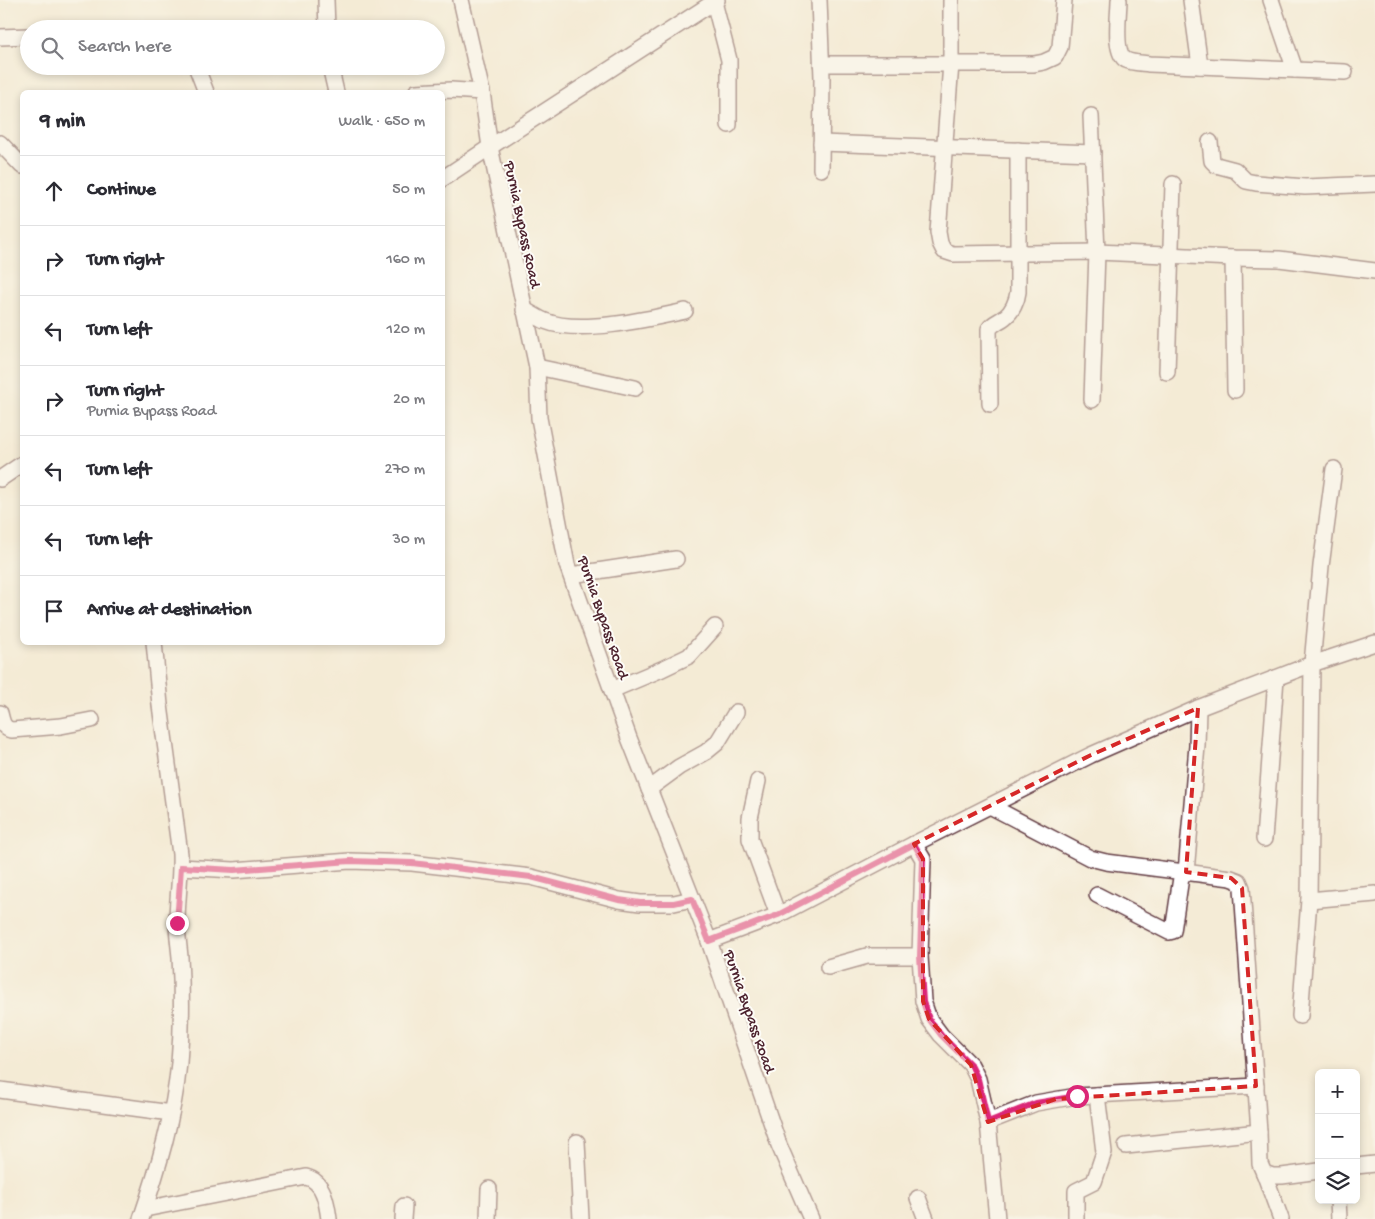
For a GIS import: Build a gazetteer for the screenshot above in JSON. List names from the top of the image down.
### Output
{
  "streets": {
    "street": ["Purnia Bypass Road"]
  },
  "page": {
    "search": "Search here",
    "heading": ["9 min", "Walk · 650 m"],
    "list": [
      ["Continue", "50 m"],
      ["Turn right", "160 m"],
      ["Turn left", "120 m"],
      ["Turn right", "Purnia Bypass Road", "20 m"],
      ["Turn left", "270 m"],
      ["Turn left", "30 m"],
      "Arrive at destination"
    ],
    "map_buttons": ["+", "−"]
  }
}
